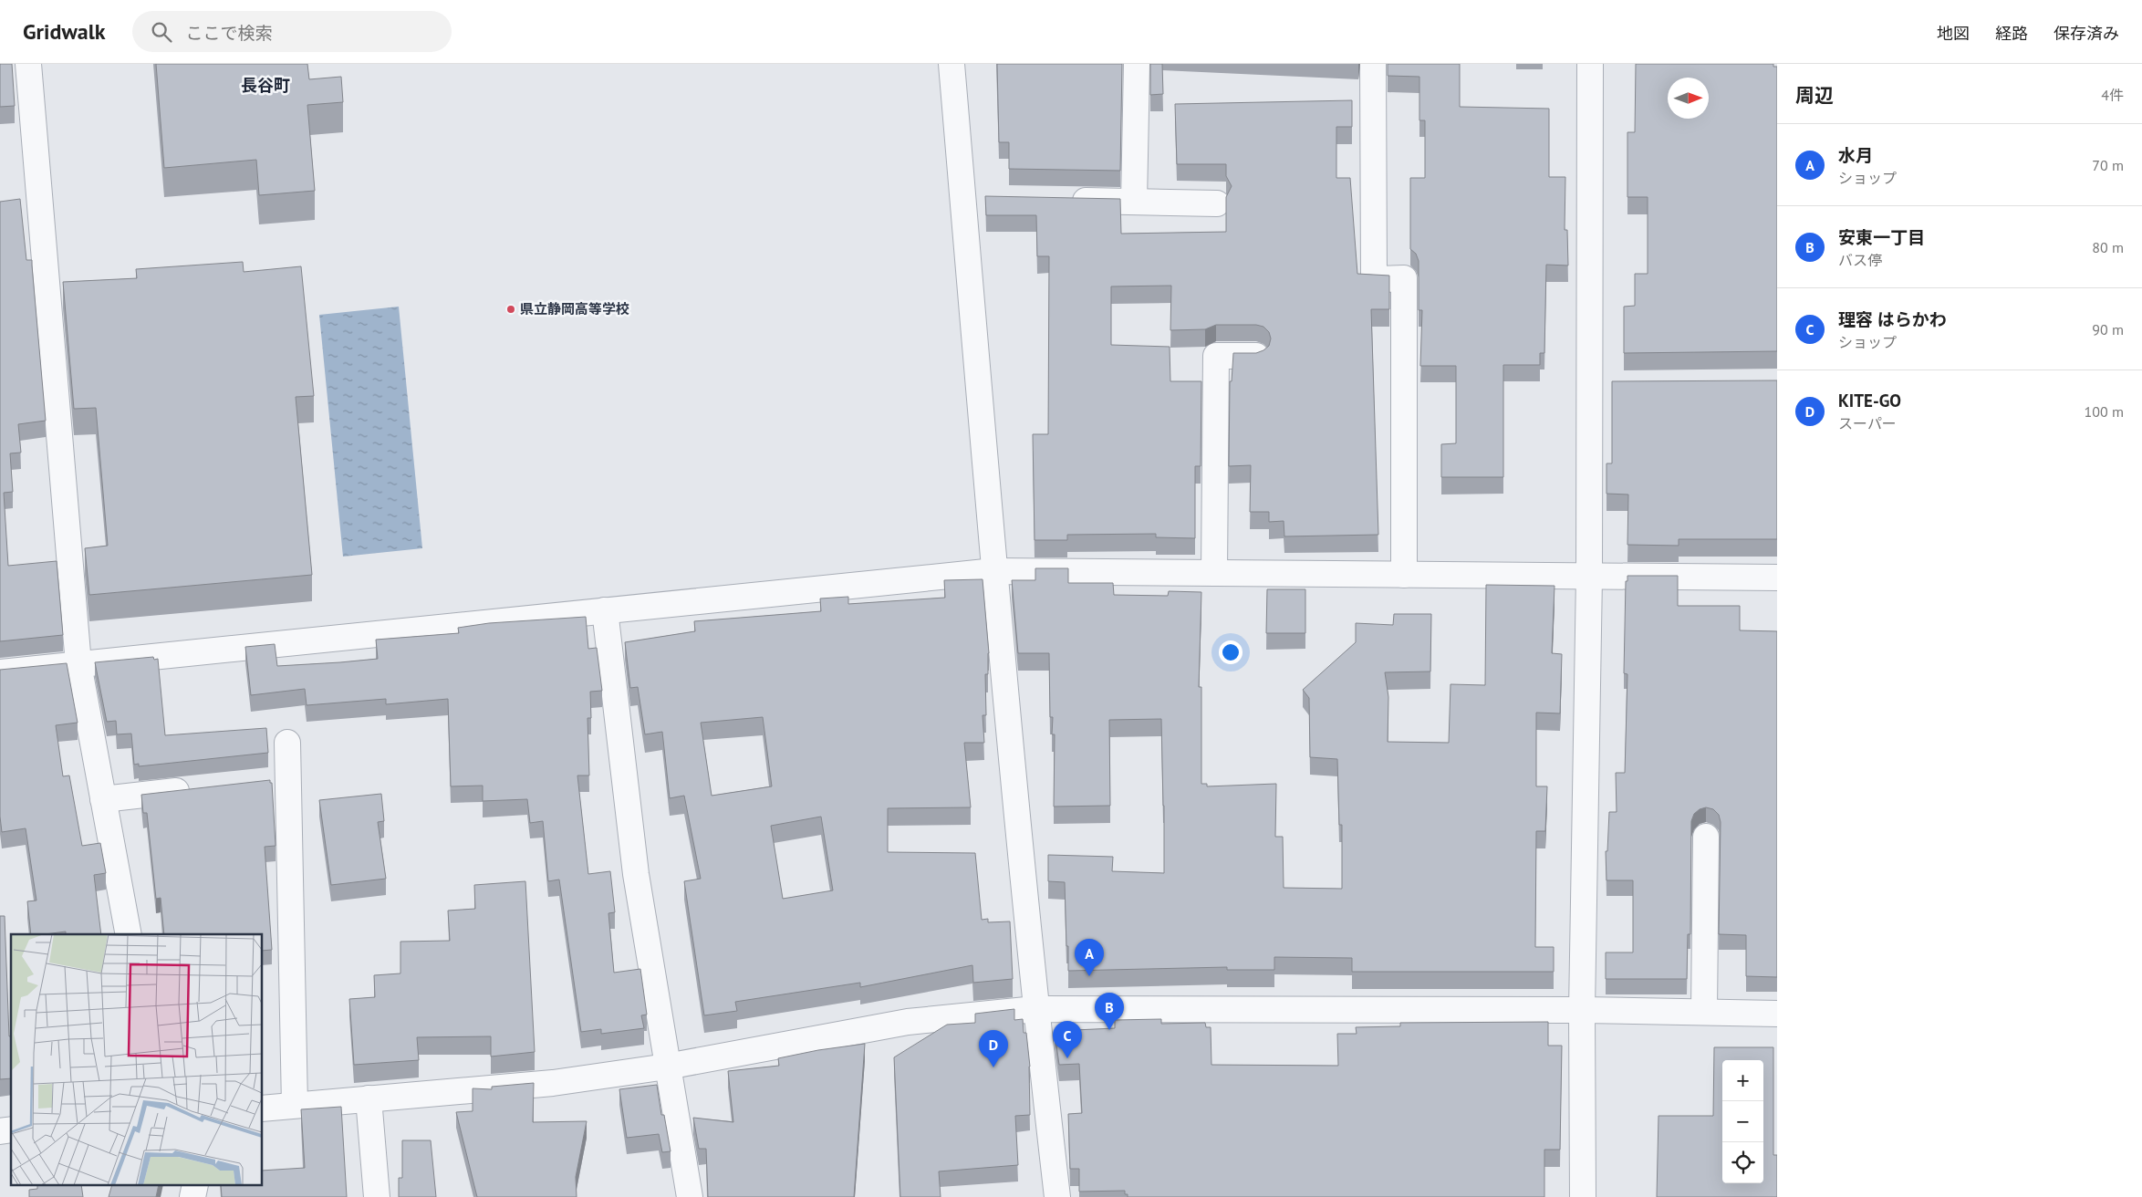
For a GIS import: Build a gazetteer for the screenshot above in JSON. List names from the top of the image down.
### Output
{
  "districts": ["長谷町"],
  "places": ["県立静岡高等学校"],
  "north": "right",
  "page": {
    "header": "Gridwalk",
    "search": "ここで検索",
    "nav": ["地図", "経路", "保存済み"],
    "heading": ["周辺", "4件"],
    "list": [
      {
        "mark": "A",
        "name": "水月",
        "note": "ショップ",
        "value": "70 m"
      },
      {
        "mark": "B",
        "name": "安東一丁目",
        "note": "バス停",
        "value": "80 m"
      },
      {
        "mark": "C",
        "name": "理容 はらかわ",
        "note": "ショップ",
        "value": "90 m"
      },
      {
        "mark": "D",
        "name": "KITE-GO",
        "note": "スーパー",
        "value": "100 m"
      }
    ],
    "pins": [
      "A",
      "B",
      "C",
      "D"
    ],
    "map_buttons": ["+", "−"]
  }
}
